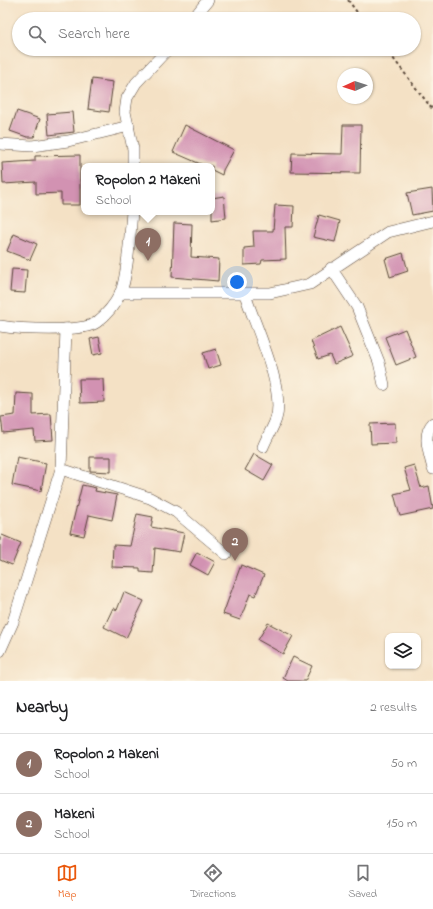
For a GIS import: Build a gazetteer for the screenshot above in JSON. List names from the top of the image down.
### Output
{
  "north": "left",
  "page": {
    "search": "Search here",
    "popup": ["Ropolon 2 Makeni", "School"],
    "pins": ["1", "2"],
    "heading": ["Nearby", "2 results"],
    "list": [
      {
        "mark": "1",
        "name": "Ropolon 2 Makeni",
        "note": "School",
        "value": "50 m"
      },
      {
        "mark": "2",
        "name": "Makeni",
        "note": "School",
        "value": "150 m"
      }
    ],
    "nav": ["Map", "Directions", "Saved"]
  }
}
